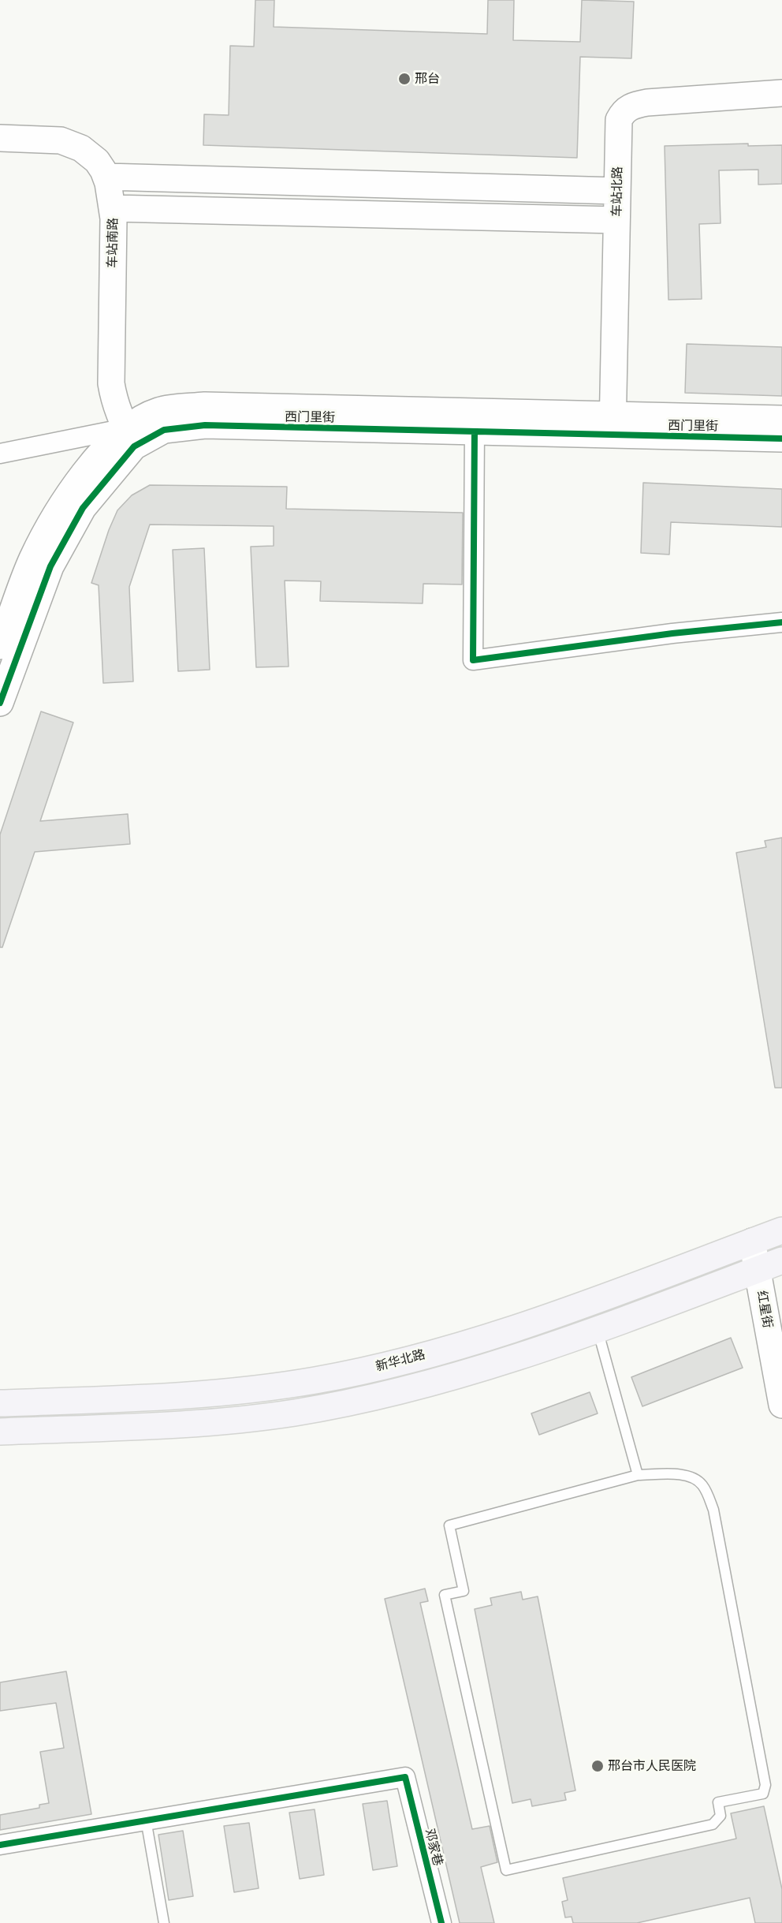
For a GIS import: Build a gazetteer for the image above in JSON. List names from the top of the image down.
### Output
{
  "streets": {
    "main road": ["新华北路"],
    "street": [
      "车站北路",
      "车站南路",
      "西门里街",
      "红星街",
      "邓家巷"
    ]
  },
  "crossings": [
    ["车站北路", "西门里街"],
    ["车站南路", "西门里街"],
    ["红星街", "新华北路"]
  ],
  "places": ["邢台", "邢台市人民医院"]
}
